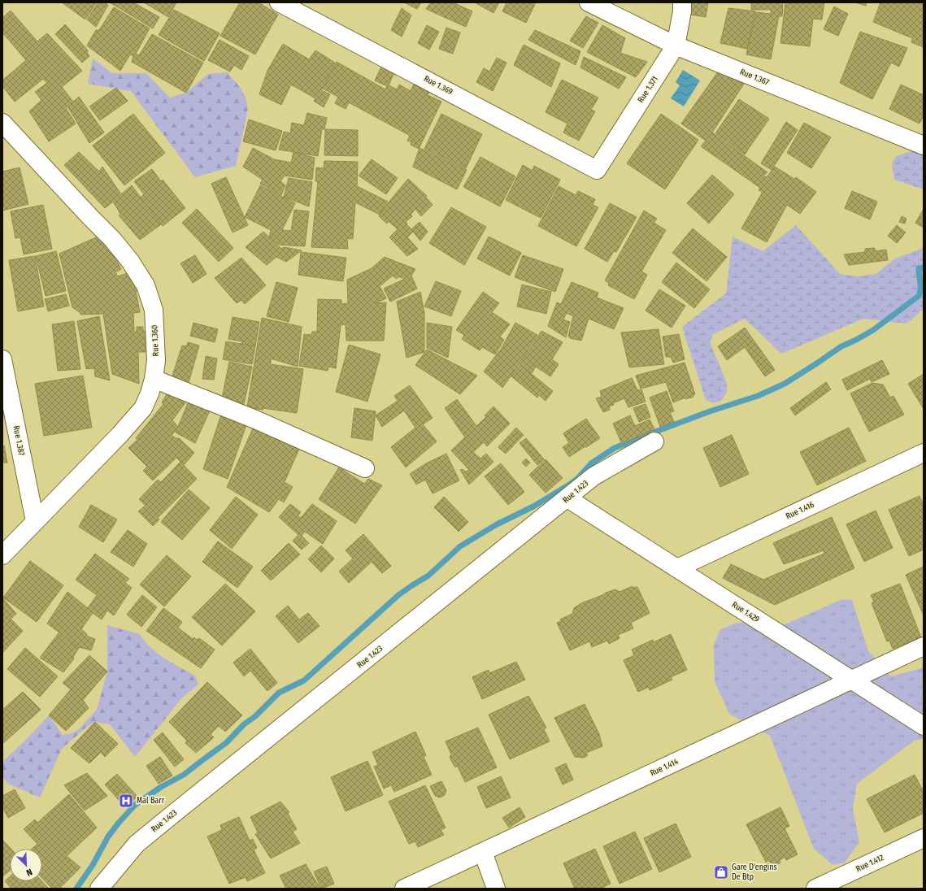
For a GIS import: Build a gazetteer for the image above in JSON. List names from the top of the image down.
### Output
{
  "streets": {
    "street": [
      "Rue 1.367",
      "Rue 1.369",
      "Rue 1.371",
      "Rue 1.360",
      "Rue 1.387",
      "Rue 1.423",
      "Rue 1.416",
      "Rue 1.429",
      "Rue 1.414",
      "Rue 1.412"
    ]
  },
  "crossings": [
    ["Rue 1.367", "Rue 1.371"],
    ["Rue 1.369", "Rue 1.371"],
    ["Rue 1.360", "Rue 1.387"],
    ["Rue 1.423", "Rue 1.429"],
    ["Rue 1.416", "Rue 1.429"],
    ["Rue 1.429", "Rue 1.414"]
  ],
  "places": {
    "hospital": ["Mal Barr"],
    "shop": ["Gare D'engins De Btp"]
  },
  "north": "bottom right"
}
